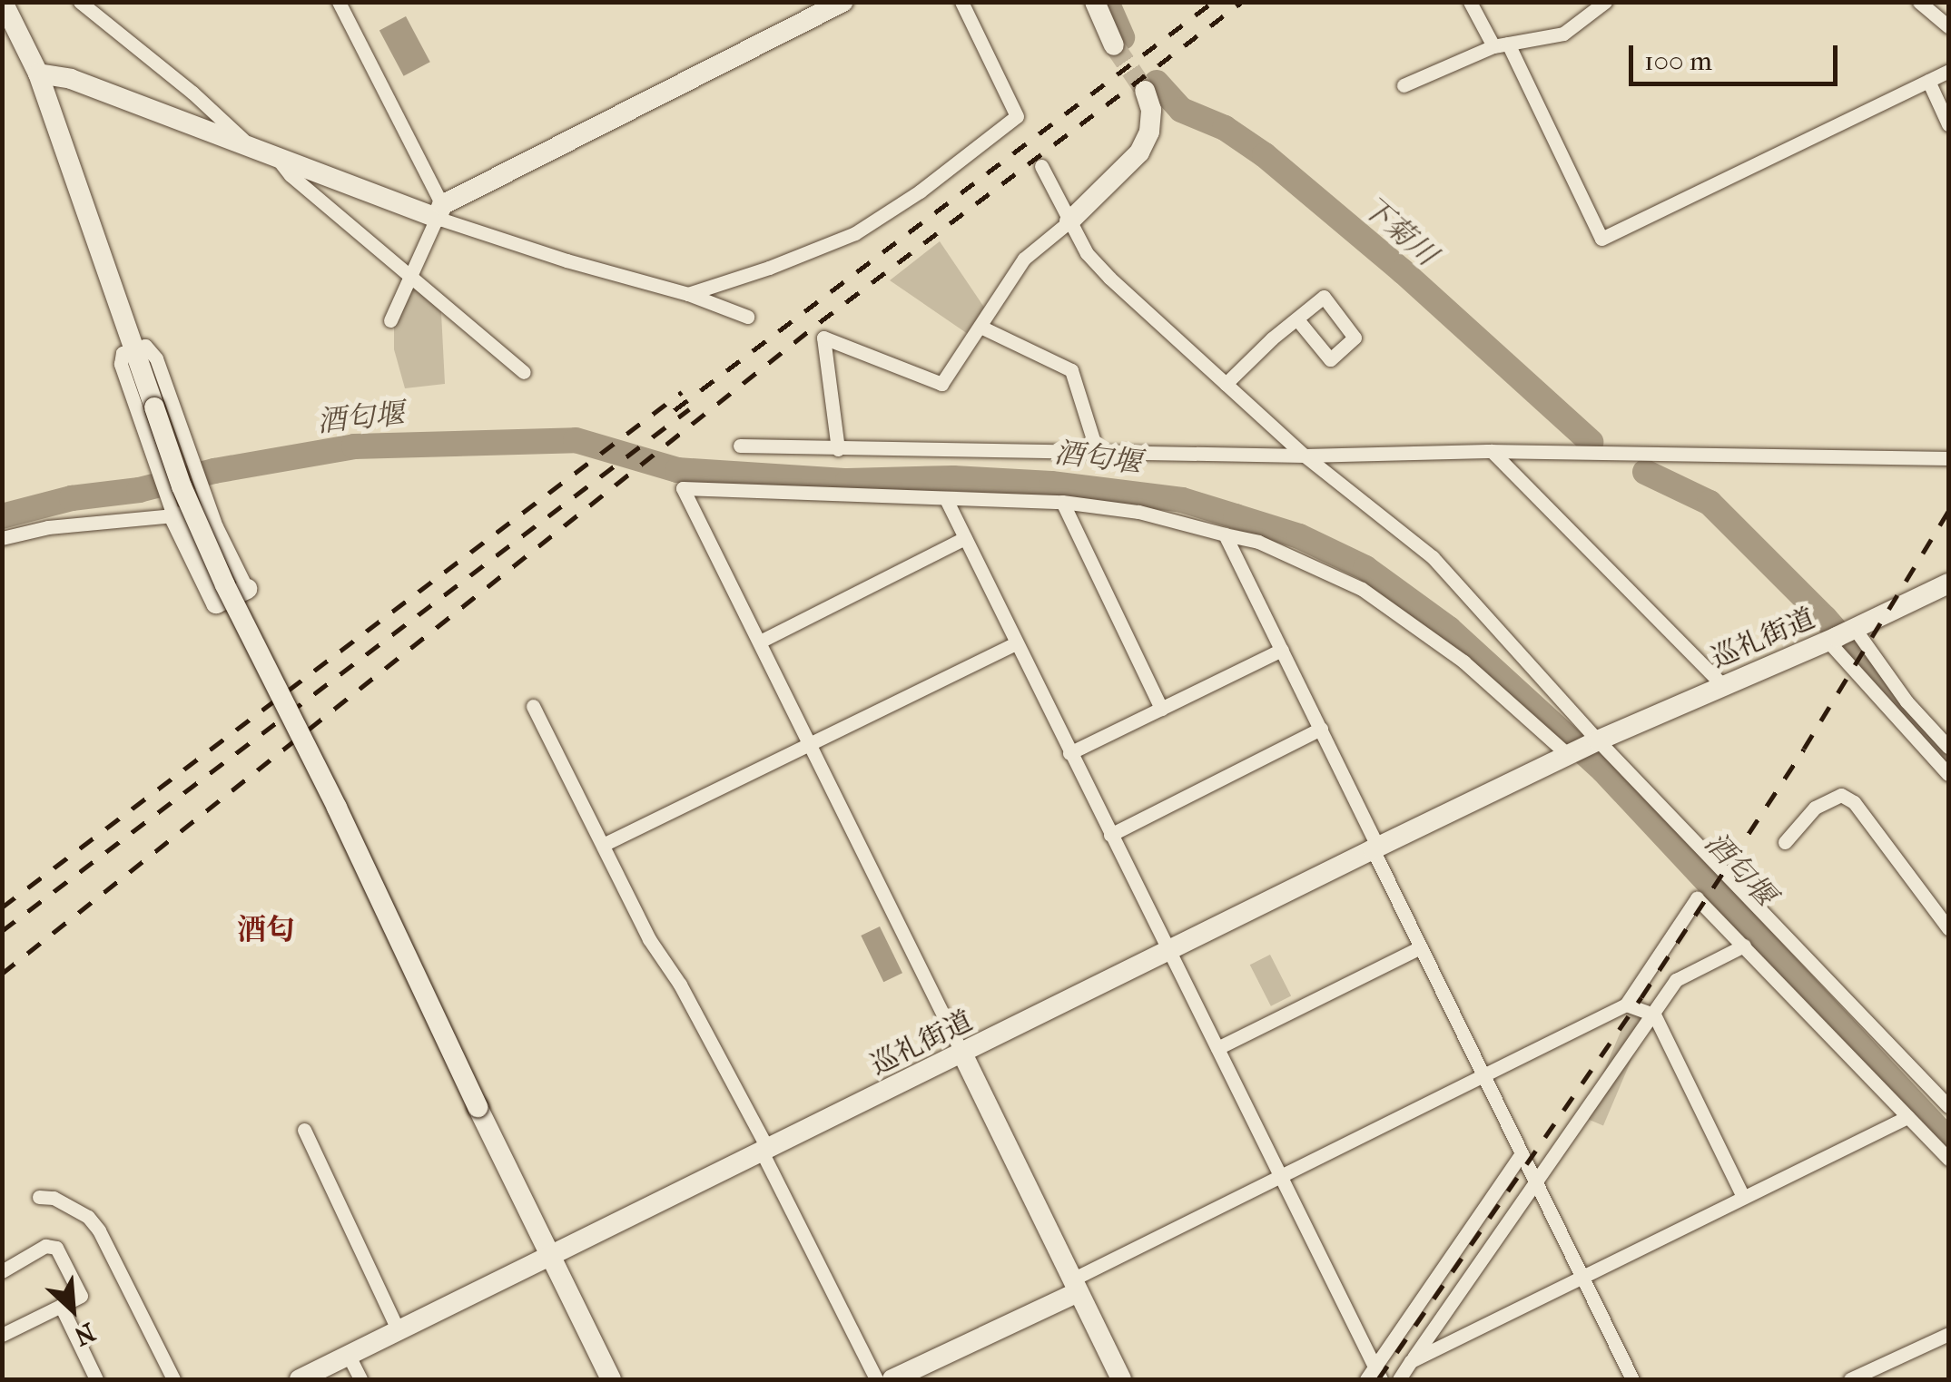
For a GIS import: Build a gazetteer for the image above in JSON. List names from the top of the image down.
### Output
{
  "streets": {
    "street": ["巡礼街道"]
  },
  "districts": ["酒匂"],
  "water": ["下菊川", "酒匂堰"],
  "scale_bar": "100 m",
  "north": "bottom right"
}
